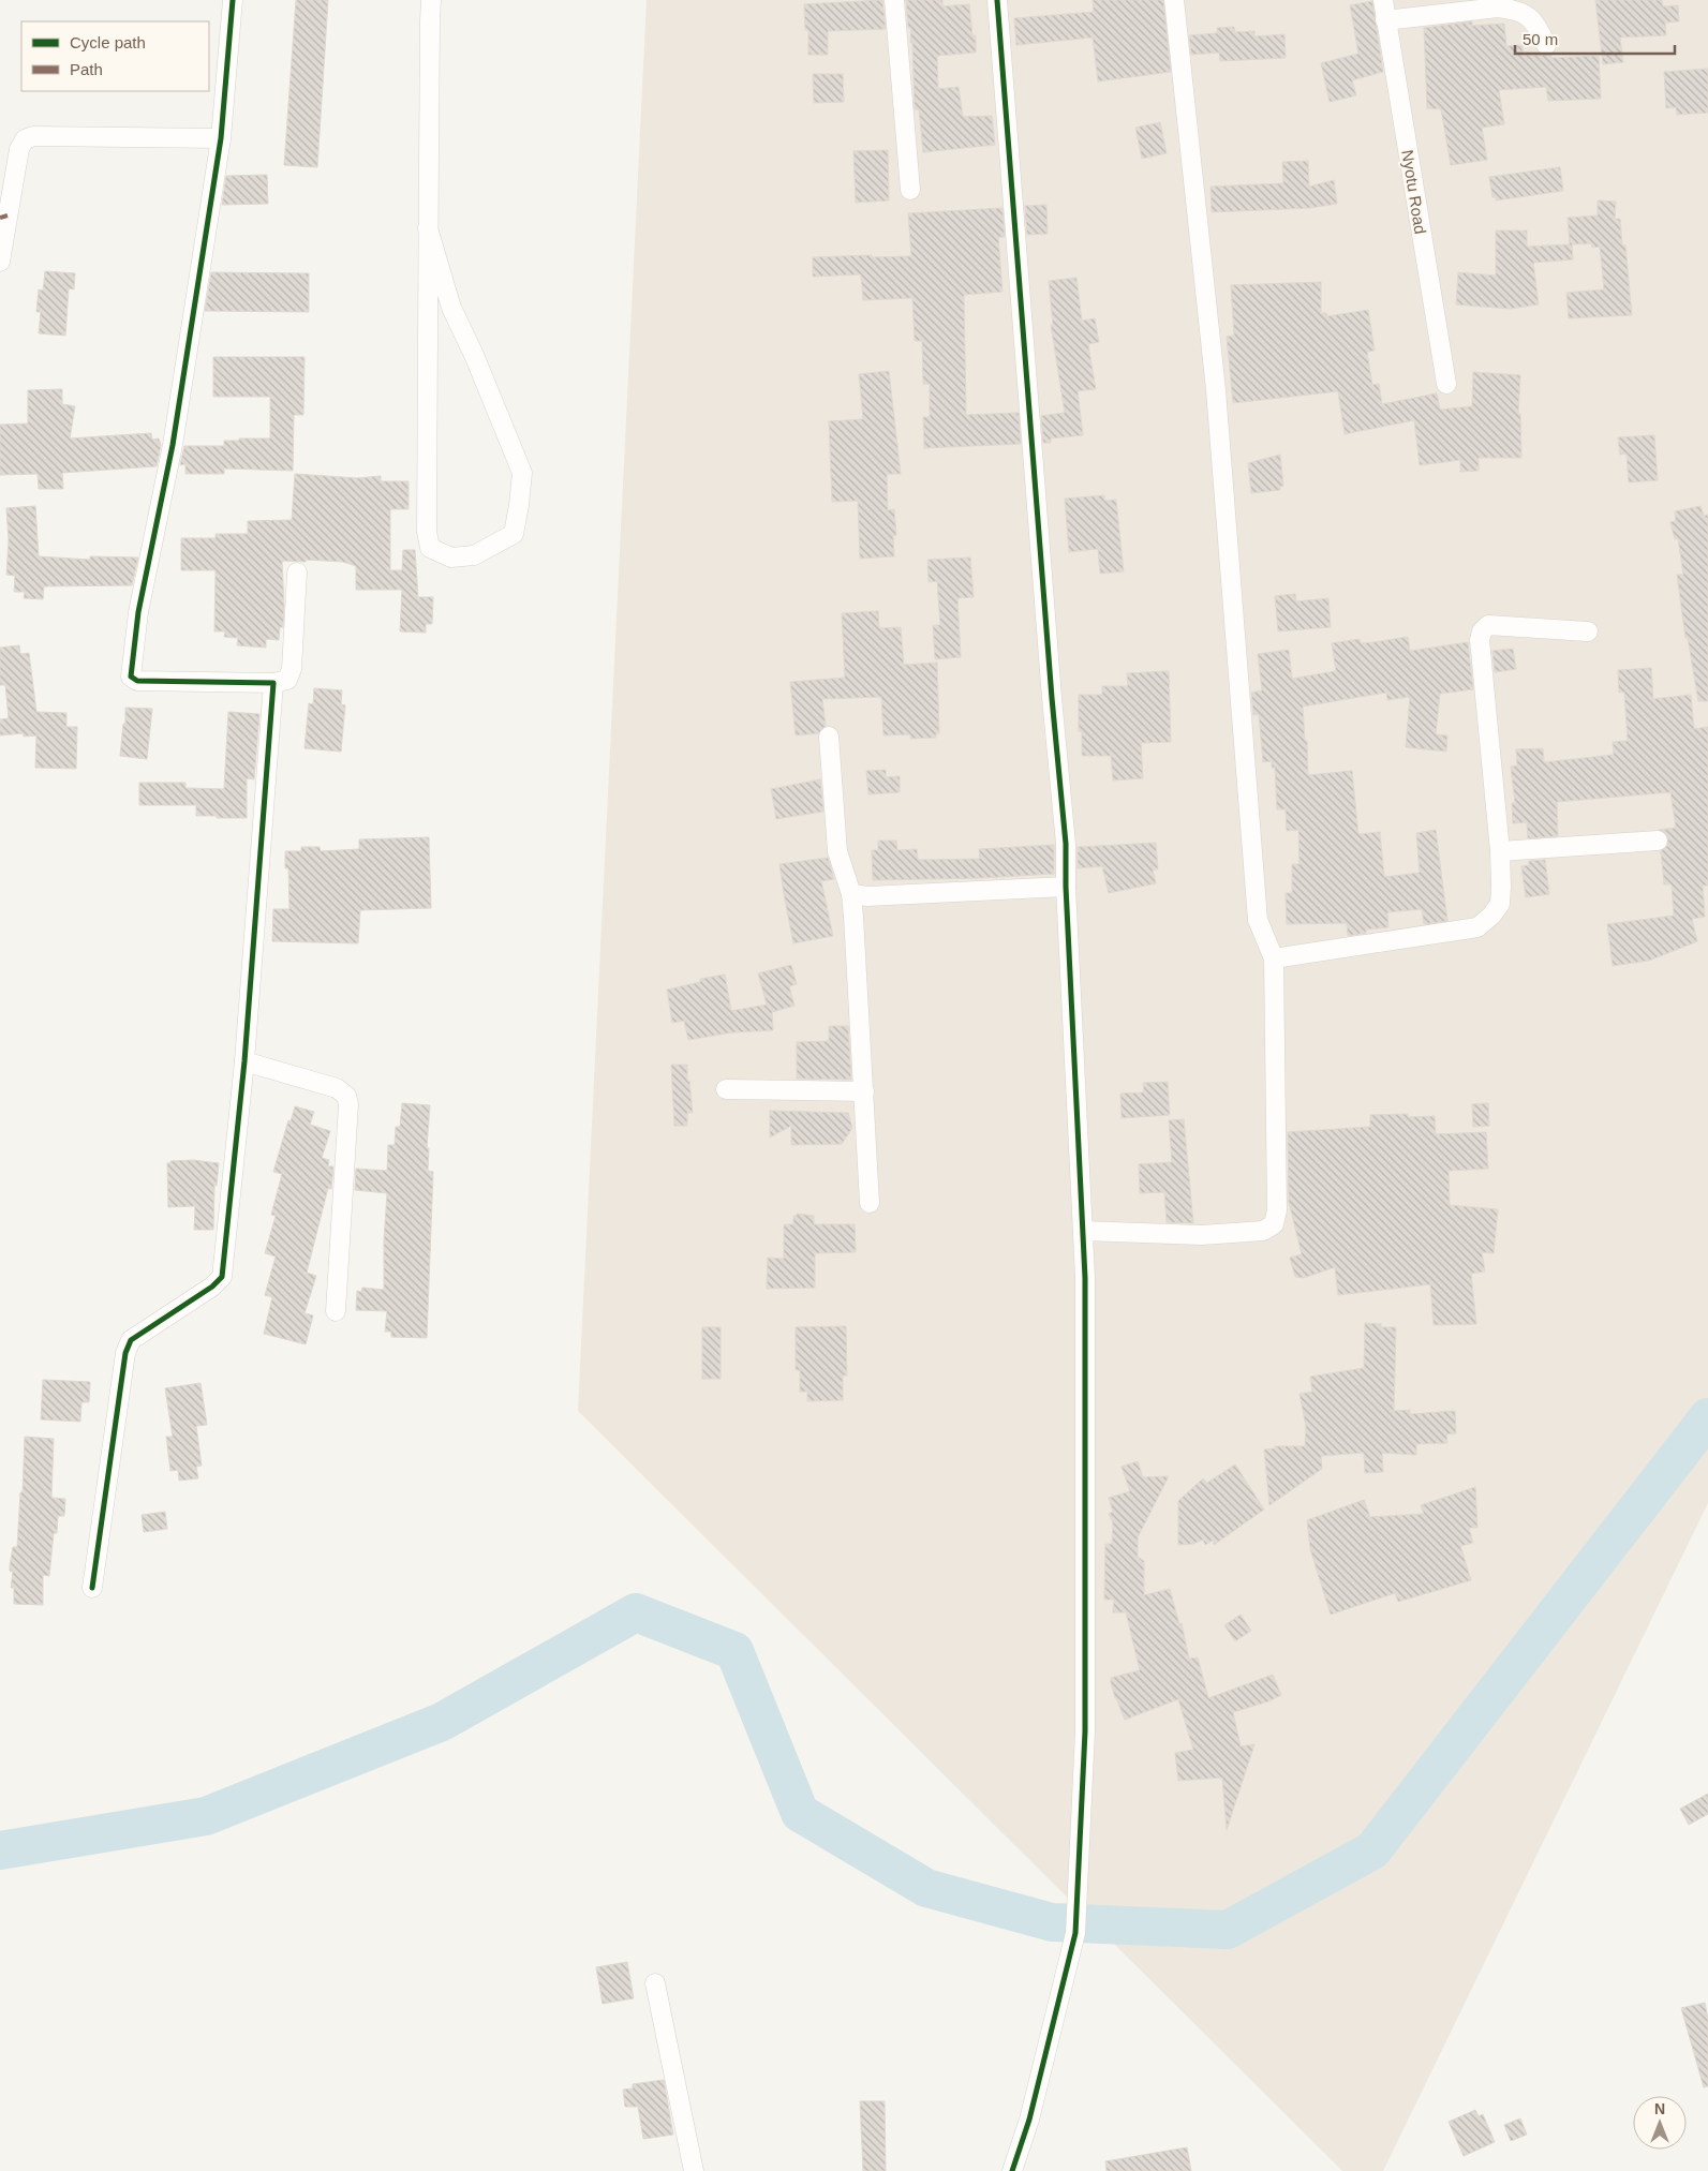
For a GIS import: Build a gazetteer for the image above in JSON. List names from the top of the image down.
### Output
{
  "streets": {
    "street": ["Nyotu Road"]
  },
  "legend": ["Cycle path", "Path"],
  "scale_bar": "50 m",
  "north": "top"
}
